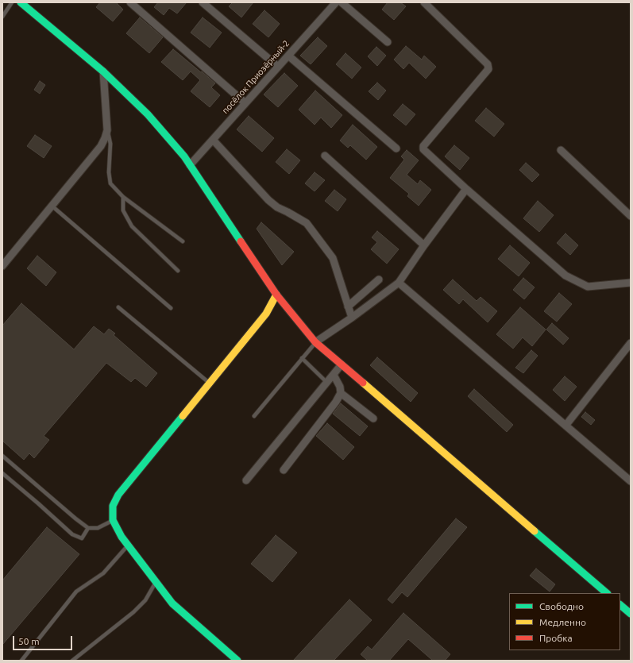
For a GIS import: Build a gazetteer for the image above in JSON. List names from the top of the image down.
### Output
{
  "streets": {
    "street": ["посёлок Приозёрный-2"]
  },
  "legend": ["Свободно", "Медленно", "Пробка"],
  "scale_bar": "50 m"
}
